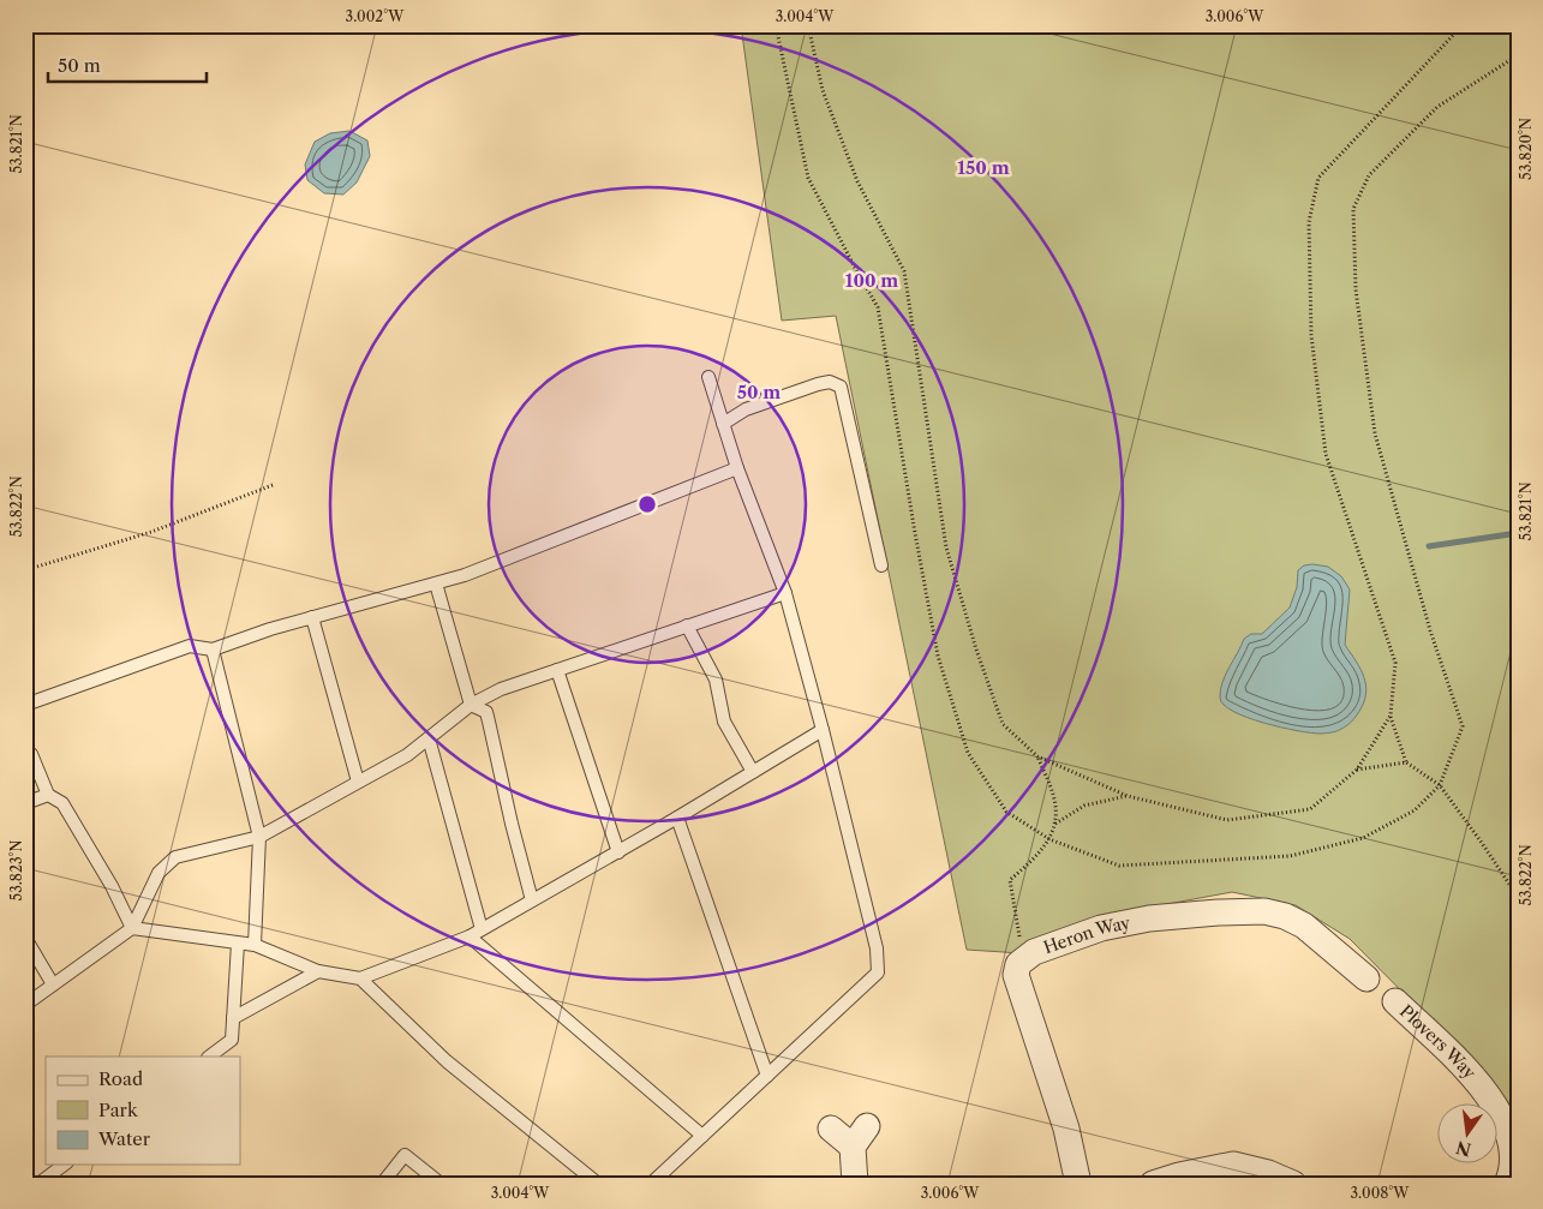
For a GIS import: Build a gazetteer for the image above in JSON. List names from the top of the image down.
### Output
{
  "streets": {
    "street": ["Heron Way", "Plovers Way"]
  },
  "legend": ["Road", "Park", "Water"],
  "scale_bar": "50 m",
  "north": "bottom",
  "coordinates": [
    "3.002°W",
    "3.004°W",
    "3.006°W",
    "53.821°N",
    "53.820°N",
    "53.822°N",
    "53.823°N",
    "3.008°W"
  ],
  "rings": ["150 m", "100 m", "50 m"]
}
